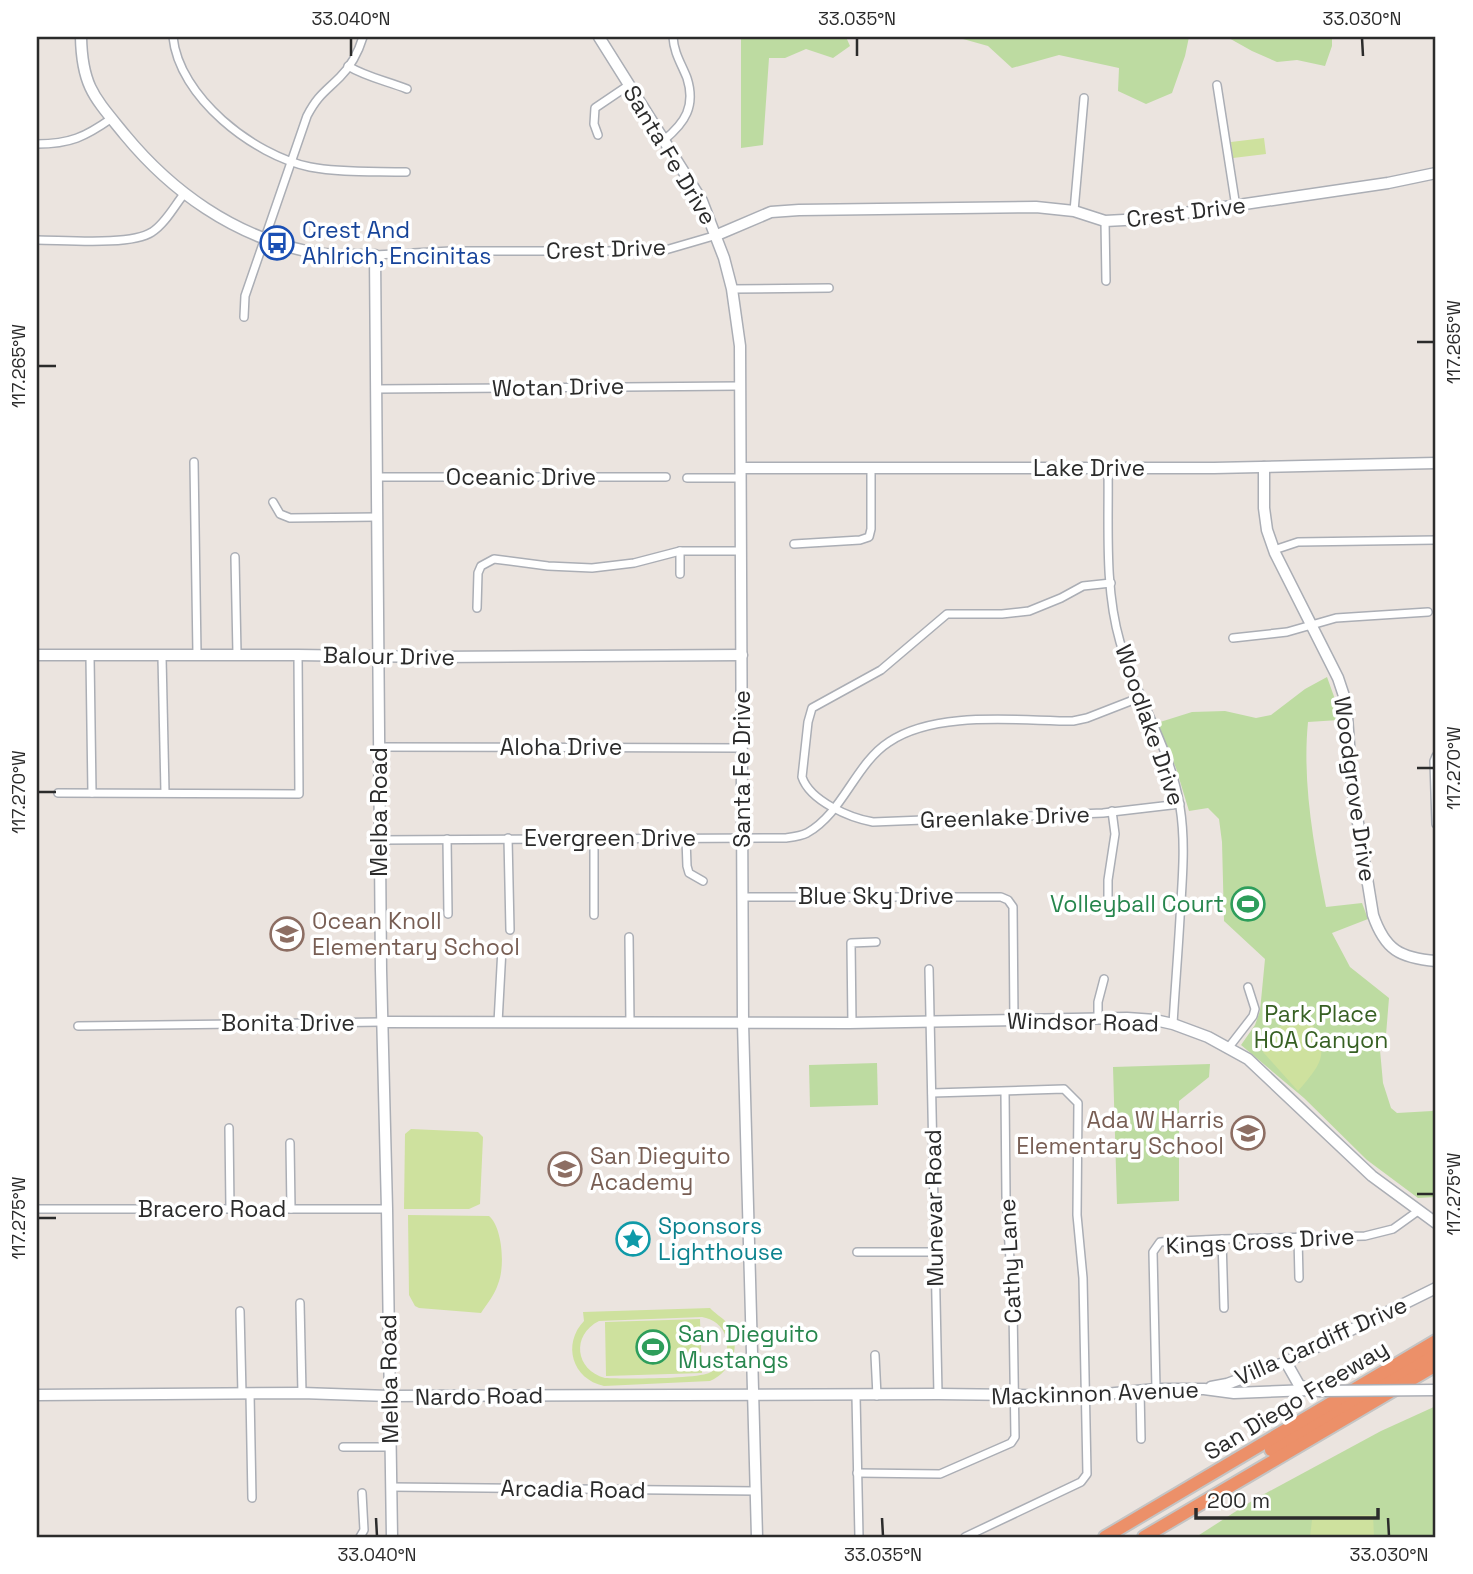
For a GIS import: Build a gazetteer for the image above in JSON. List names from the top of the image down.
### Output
{
  "streets": {
    "highway": ["San Diego Freeway"],
    "street": [
      "Santa Fe Drive",
      "Crest Drive",
      "Wotan Drive",
      "Lake Drive",
      "Oceanic Drive",
      "Balour Drive",
      "Woodlake Drive",
      "Aloha Drive",
      "Woodgrove Drive",
      "Melba Road",
      "Greenlake Drive",
      "Evergreen Drive",
      "Blue Sky Drive",
      "Windsor Road",
      "Bonita Drive",
      "Munevar Road",
      "Bracero Road",
      "Kings Cross Drive",
      "Cathy Lane",
      "Villa Cardiff Drive",
      "Mackinnon Avenue",
      "Nardo Road",
      "Arcadia Road"
    ]
  },
  "crossings": [
    ["Santa Fe Drive", "Crest Drive"],
    ["Santa Fe Drive", "Wotan Drive"],
    ["Santa Fe Drive", "Lake Drive"],
    ["Santa Fe Drive", "Balour Drive"],
    ["Santa Fe Drive", "Aloha Drive"],
    ["Santa Fe Drive", "Evergreen Drive"],
    ["Santa Fe Drive", "Blue Sky Drive"],
    ["Santa Fe Drive", "Windsor Road"],
    ["Santa Fe Drive", "Bonita Drive"],
    ["Santa Fe Drive", "Mackinnon Avenue"],
    ["Santa Fe Drive", "Nardo Road"],
    ["Santa Fe Drive", "Arcadia Road"],
    ["Crest Drive", "Melba Road"],
    ["Wotan Drive", "Melba Road"],
    ["Lake Drive", "Woodlake Drive"],
    ["Lake Drive", "Woodgrove Drive"],
    ["Oceanic Drive", "Melba Road"],
    ["Balour Drive", "Melba Road"],
    ["Woodlake Drive", "Greenlake Drive"],
    ["Woodlake Drive", "Evergreen Drive"],
    ["Woodlake Drive", "Windsor Road"],
    ["Aloha Drive", "Melba Road"],
    ["Melba Road", "Evergreen Drive"],
    ["Melba Road", "Bonita Drive"],
    ["Melba Road", "Bracero Road"],
    ["Melba Road", "Nardo Road"],
    ["Melba Road", "Arcadia Road"],
    ["Greenlake Drive", "Evergreen Drive"],
    ["Blue Sky Drive", "Windsor Road"],
    ["Windsor Road", "Bonita Drive"],
    ["Windsor Road", "Munevar Road"],
    ["Windsor Road", "Kings Cross Drive"],
    ["Munevar Road", "Mackinnon Avenue"],
    ["Kings Cross Drive", "Mackinnon Avenue"],
    ["Cathy Lane", "Mackinnon Avenue"],
    ["Villa Cardiff Drive", "Mackinnon Avenue"],
    ["Mackinnon Avenue", "Nardo Road"]
  ],
  "parks": ["Park Place HOA Canyon"],
  "places": {
    "bus stop": ["Crest And Ahlrich, Encinitas"],
    "sports": ["Volleyball Court", "San Dieguito Mustangs"],
    "school or university": ["Ocean Knoll Elementary School", "Ada W Harris Elementary School", "San Dieguito Academy"],
    "place": ["Sponsors Lighthouse"]
  },
  "scale_bar": "200 m",
  "coordinates": [
    "33.040°N",
    "33.035°N",
    "33.030°N",
    "117.265°W",
    "117.270°W",
    "117.275°W"
  ]
}
